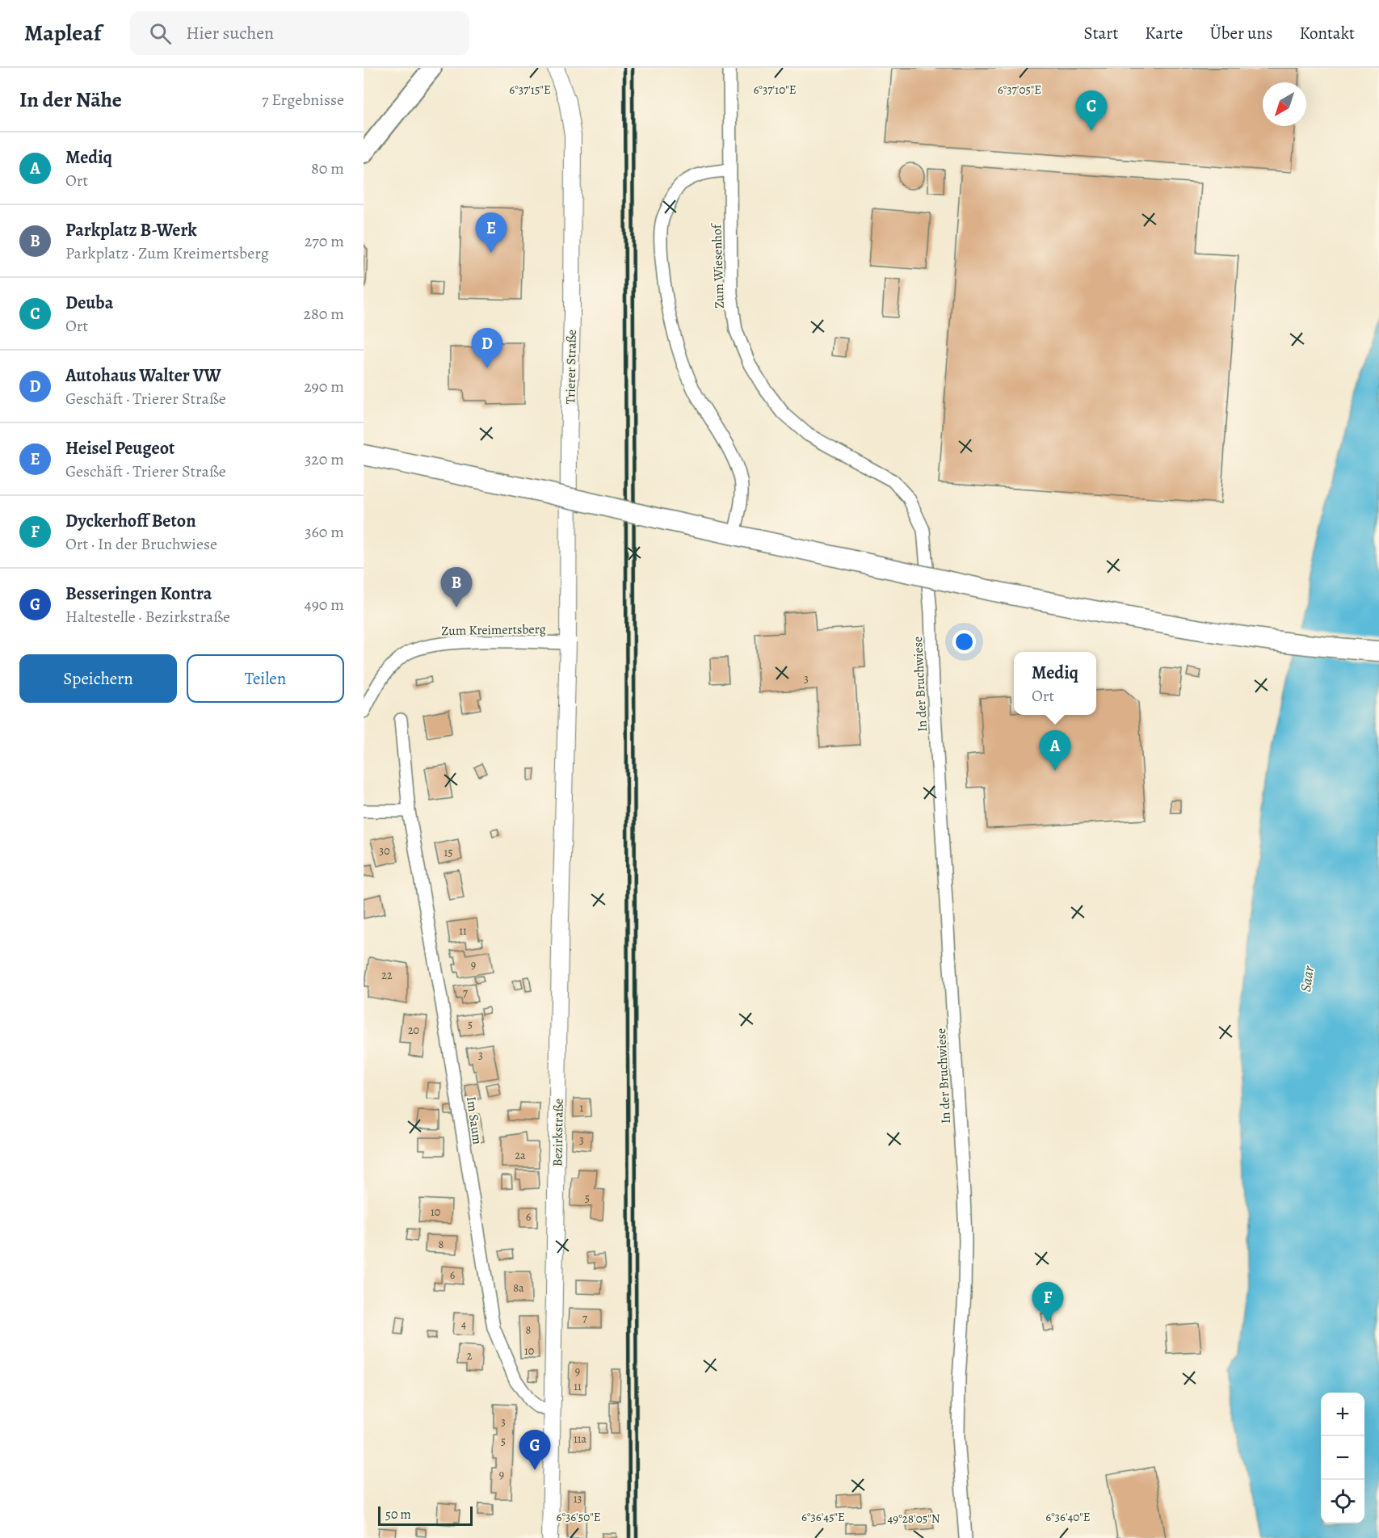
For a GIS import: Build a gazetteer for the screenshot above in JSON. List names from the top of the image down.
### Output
{
  "streets": {
    "street": [
      "Zum Wiesenhof",
      "Trierer Straße",
      "Zum Kreimertsberg",
      "In der Bruchwiese",
      "Im Saum",
      "Bezirkstraße"
    ]
  },
  "crossings": [
    ["Zum Wiesenhof", "In der Bruchwiese"],
    ["Trierer Straße", "Zum Kreimertsberg"],
    ["Trierer Straße", "Bezirkstraße"],
    ["Im Saum", "Bezirkstraße"]
  ],
  "water": ["Saar"],
  "house_numbers": [
    "3",
    "30",
    "15",
    "11",
    "9",
    "22",
    "7",
    "5",
    "20",
    "3",
    "1",
    "3",
    "2a",
    "5",
    "10",
    "6",
    "8",
    "6",
    "8a",
    "7",
    "4",
    "8",
    "10",
    "2",
    "9",
    "11",
    "3",
    "11a",
    "5",
    "9",
    "13"
  ],
  "scale_bar": "50 m",
  "north": "bottom left",
  "page": {
    "header": "Mapleaf",
    "search": "Hier suchen",
    "nav": [
      "Start",
      "Karte",
      "Über uns",
      "Kontakt"
    ],
    "heading": ["In der Nähe", "7 Ergebnisse"],
    "pins": [
      "C",
      "E",
      "D",
      "B",
      "A",
      "F",
      "G"
    ],
    "list": [
      {
        "mark": "A",
        "name": "Mediq",
        "note": "Ort",
        "value": "80 m"
      },
      {
        "mark": "B",
        "name": "Parkplatz B-Werk",
        "note": "Parkplatz · Zum Kreimertsberg",
        "value": "270 m"
      },
      {
        "mark": "C",
        "name": "Deuba",
        "note": "Ort",
        "value": "280 m"
      },
      {
        "mark": "D",
        "name": "Autohaus Walter VW",
        "note": "Geschäft · Trierer Straße",
        "value": "290 m"
      },
      {
        "mark": "E",
        "name": "Heisel Peugeot",
        "note": "Geschäft · Trierer Straße",
        "value": "320 m"
      },
      {
        "mark": "F",
        "name": "Dyckerhoff Beton",
        "note": "Ort · In der Bruchwiese",
        "value": "360 m"
      },
      {
        "mark": "G",
        "name": "Besseringen Kontra",
        "note": "Haltestelle · Bezirkstraße",
        "value": "490 m"
      }
    ],
    "buttons": ["Speichern", "Teilen"],
    "popup": ["Mediq", "Ort"],
    "map_buttons": ["+", "−"],
    "scale": "50 m"
  },
  "coordinates": [
    "6°37'15\"E",
    "6°37'10\"E",
    "6°37'05\"E",
    "6°36'50\"E",
    "6°36'45\"E",
    "6°36'40\"E",
    "49°28'05\"N"
  ]
}
